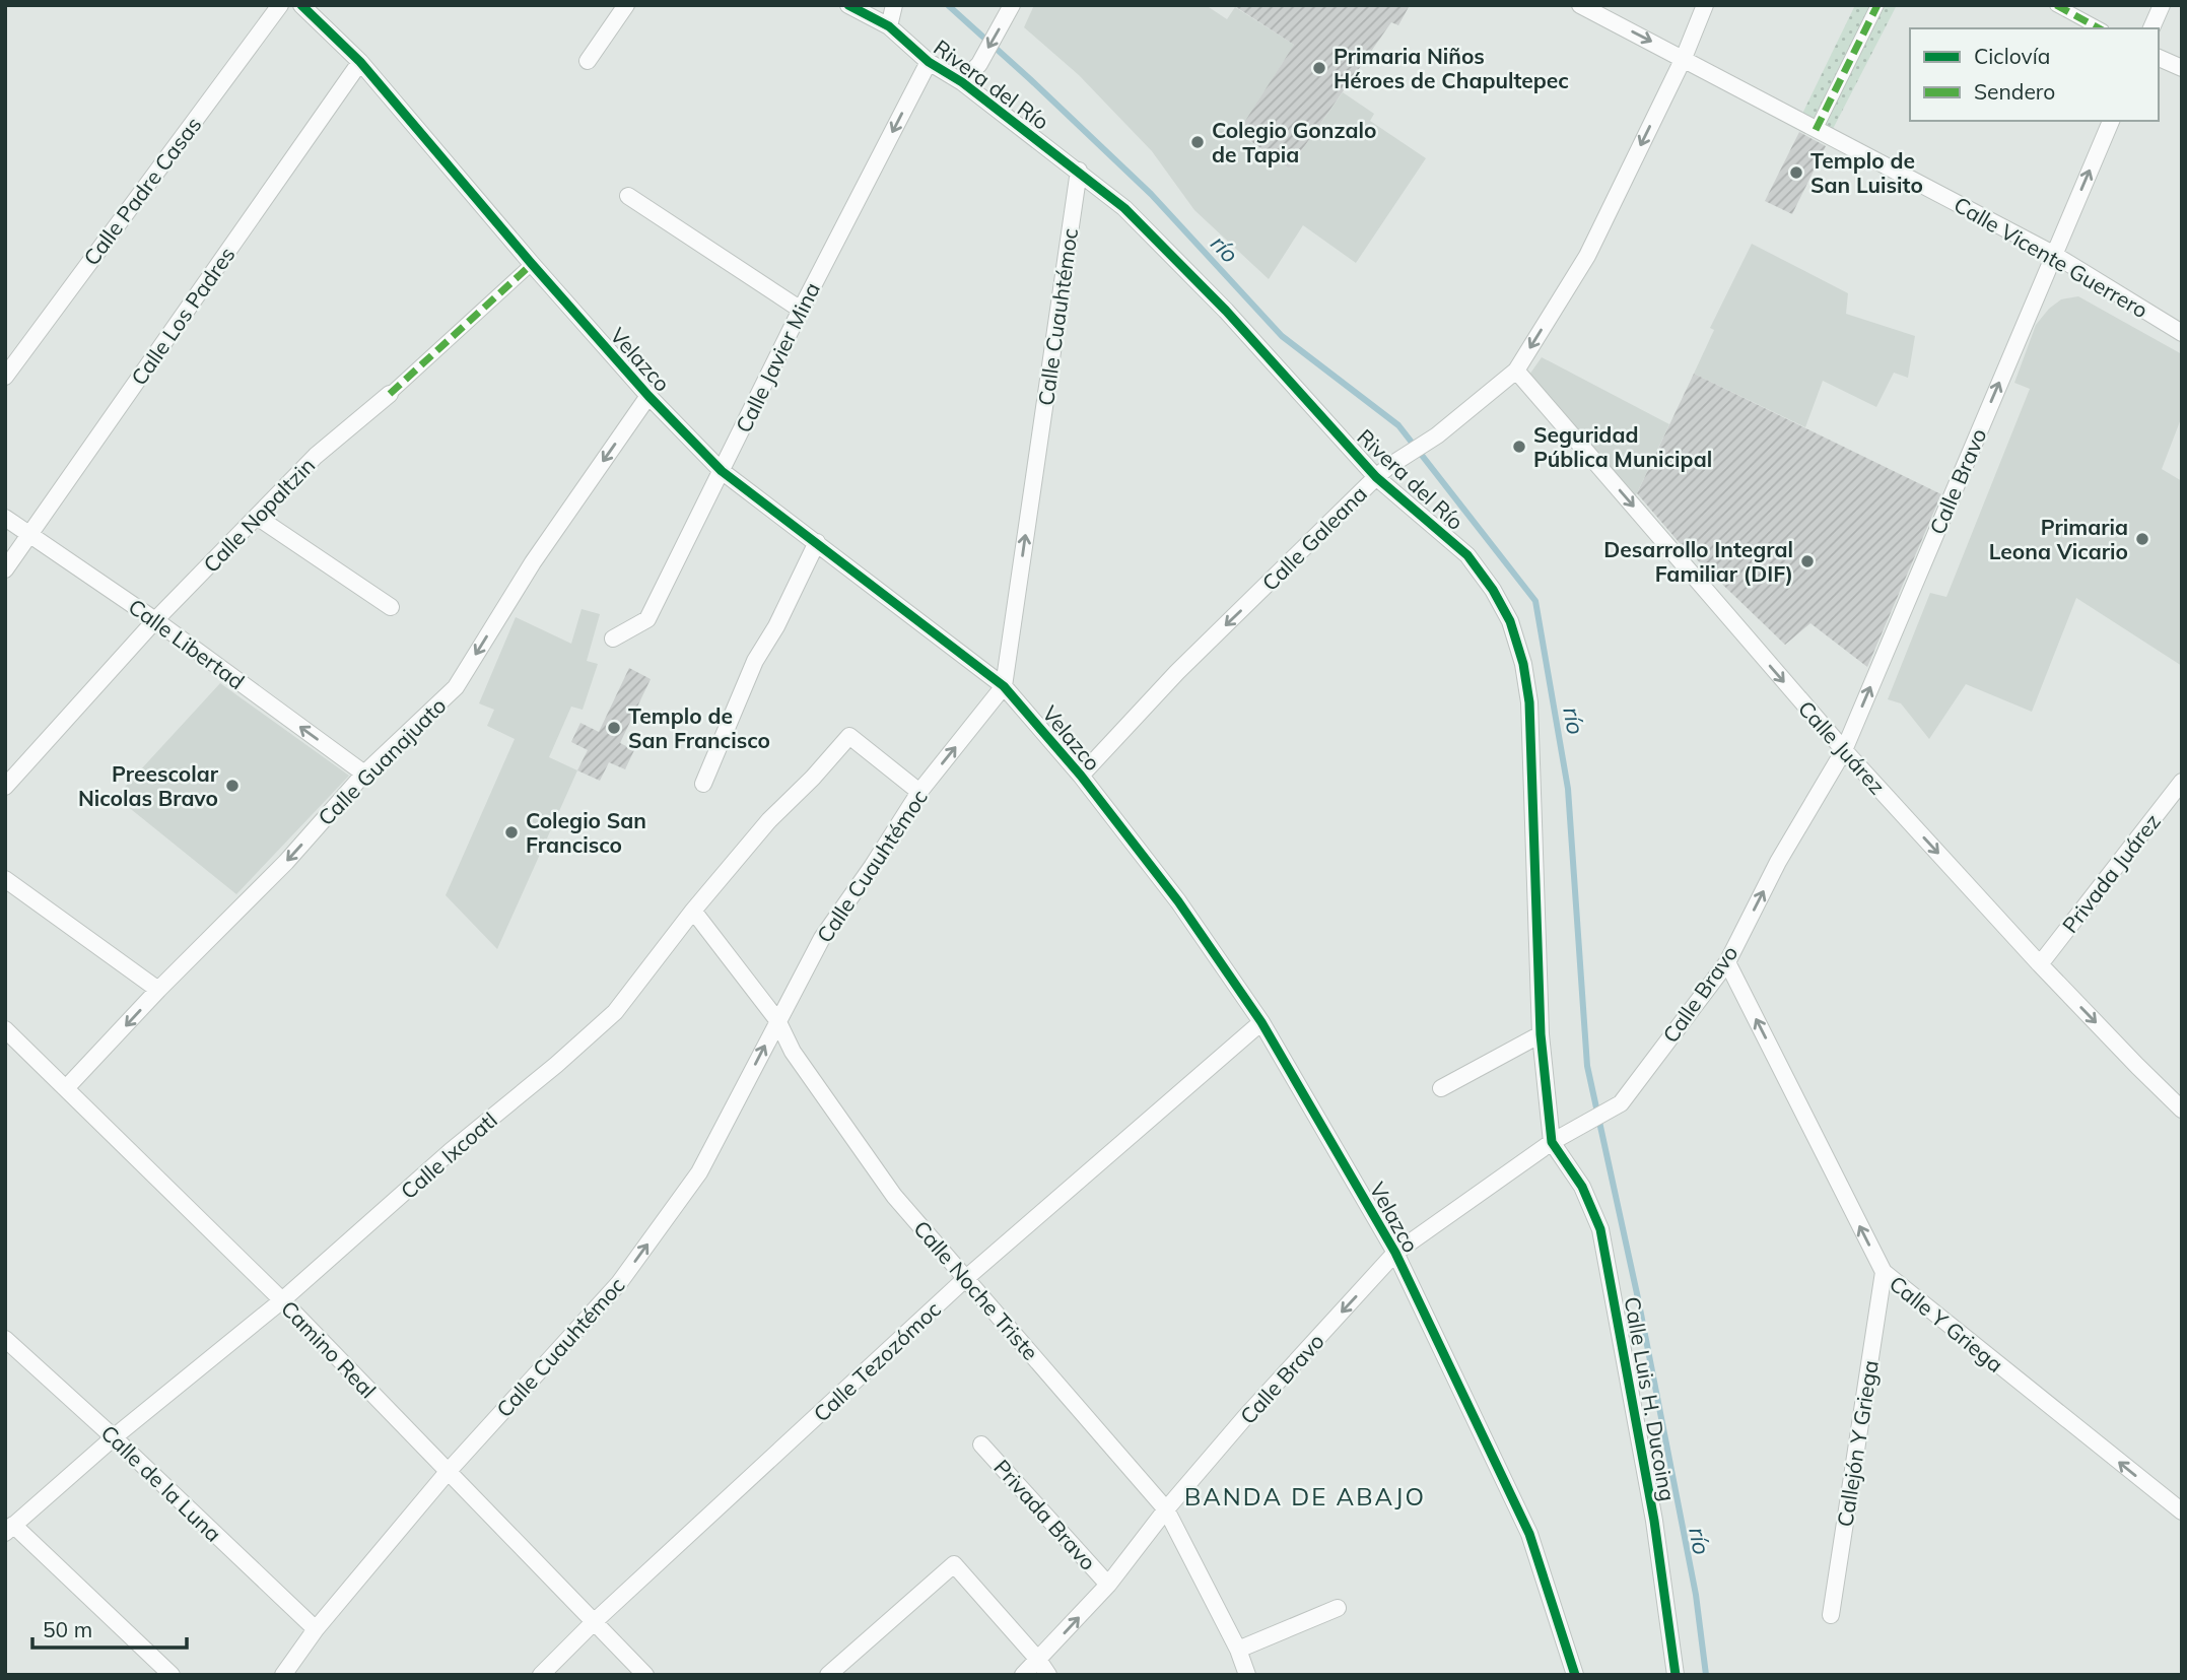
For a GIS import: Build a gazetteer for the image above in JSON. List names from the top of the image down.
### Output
{
  "streets": {
    "street": [
      "Rivera del Río",
      "Calle Padre Casas",
      "Calle Vicente Guerrero",
      "Calle Los Padres",
      "Calle Cuauhtémoc",
      "Calle Javier Mina",
      "Velazco",
      "Calle Bravo",
      "Calle Nopaltzin",
      "Calle Galeana",
      "Calle Libertad",
      "Calle Juárez",
      "Calle Guanajuato",
      "Privada Juárez",
      "Calle Ixcoatl",
      "Calle Noche Triste",
      "Calle Y Griega",
      "Camino Real",
      "Calle Tezozómoc",
      "Calle Luis H. Ducoing",
      "Callejón Y Griega",
      "Calle de la Luna",
      "Privada Bravo"
    ]
  },
  "crossings": [
    ["Rivera del Río", "Calle Cuauhtémoc"],
    ["Rivera del Río", "Calle Javier Mina"],
    ["Rivera del Río", "Calle Bravo"],
    ["Rivera del Río", "Calle Galeana"],
    ["Rivera del Río", "Calle Luis H. Ducoing"],
    ["Calle Vicente Guerrero", "Calle Bravo"],
    ["Calle Vicente Guerrero", "Calle Galeana"],
    ["Calle Los Padres", "Velazco"],
    ["Calle Los Padres", "Calle Libertad"],
    ["Calle Cuauhtémoc", "Velazco"],
    ["Calle Cuauhtémoc", "Calle Ixcoatl"],
    ["Calle Cuauhtémoc", "Calle Noche Triste"],
    ["Calle Cuauhtémoc", "Camino Real"],
    ["Calle Cuauhtémoc", "Calle de la Luna"],
    ["Calle Javier Mina", "Velazco"],
    ["Velazco", "Calle Bravo"],
    ["Velazco", "Calle Nopaltzin"],
    ["Velazco", "Calle Galeana"],
    ["Velazco", "Calle Guanajuato"],
    ["Velazco", "Calle Tezozómoc"],
    ["Calle Bravo", "Calle Juárez"],
    ["Calle Bravo", "Calle Noche Triste"],
    ["Calle Bravo", "Calle Y Griega"],
    ["Calle Bravo", "Calle Luis H. Ducoing"],
    ["Calle Bravo", "Privada Bravo"],
    ["Calle Nopaltzin", "Calle Libertad"],
    ["Calle Galeana", "Calle Juárez"],
    ["Calle Libertad", "Calle Guanajuato"],
    ["Calle Juárez", "Privada Juárez"],
    ["Calle Guanajuato", "Camino Real"],
    ["Calle Ixcoatl", "Calle Noche Triste"],
    ["Calle Ixcoatl", "Camino Real"],
    ["Calle Ixcoatl", "Calle de la Luna"],
    ["Calle Noche Triste", "Calle Tezozómoc"],
    ["Calle Y Griega", "Callejón Y Griega"],
    ["Camino Real", "Calle Tezozómoc"]
  ],
  "one_way": [
    "Calle Cuauhtémoc",
    "Calle Javier Mina",
    "Calle Galeana",
    "Calle Libertad",
    "Calle Juárez",
    "Calle Guanajuato",
    "Calle Y Griega"
  ],
  "districts": ["BANDA DE ABAJO"],
  "water": ["río"],
  "places": [
    "Primaria Niños Héroes de Chapultepec",
    "Colegio Gonzalo de Tapia",
    "Templo de San Luisito",
    "Seguridad Pública Municipal",
    "Primaria Leona Vicario",
    "Desarrollo Integral Familiar (DIF)",
    "Templo de San Francisco",
    "Preescolar Nicolas Bravo",
    "Colegio San Francisco"
  ],
  "legend": ["Ciclovía", "Sendero"],
  "scale_bar": "50 m"
}
